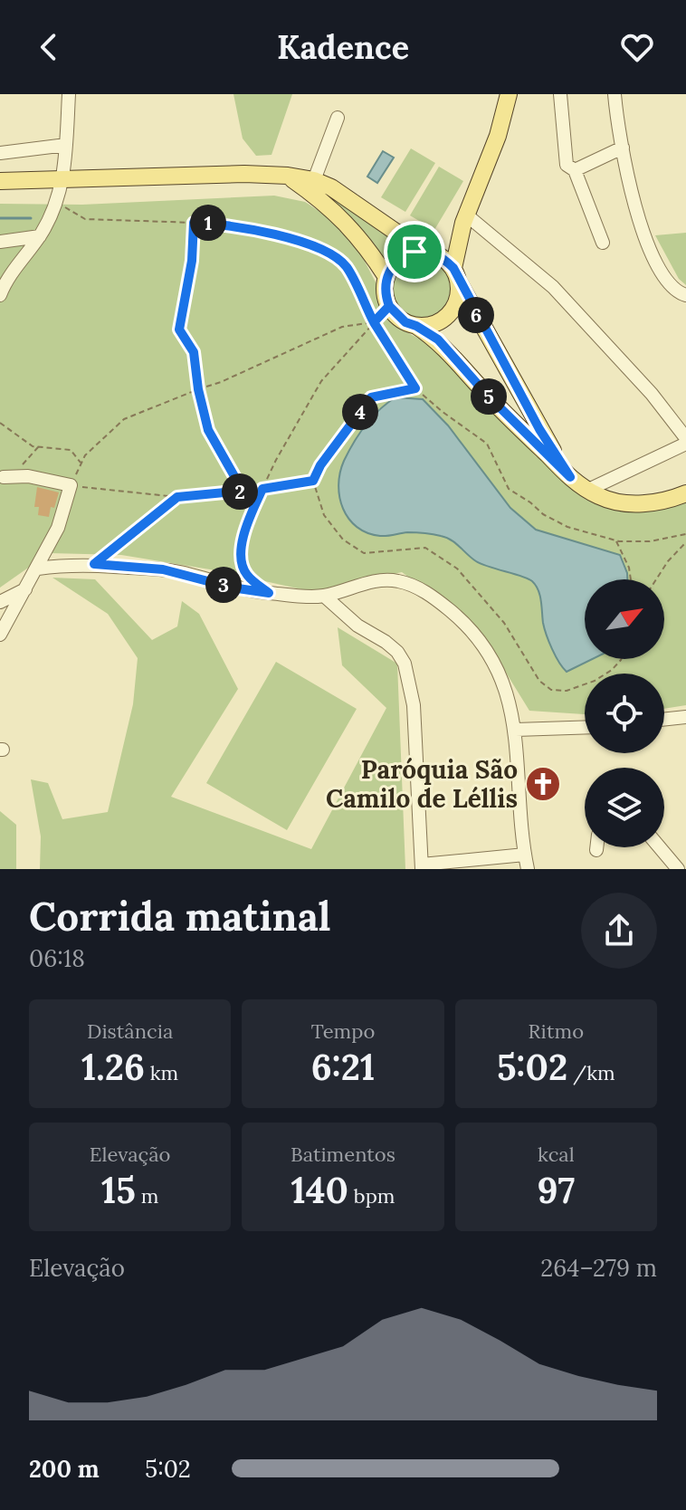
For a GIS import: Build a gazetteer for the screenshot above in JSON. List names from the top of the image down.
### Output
{
  "places": {
    "church": ["Paróquia São Camilo de Léllis"]
  },
  "north": "top right",
  "page": {
    "header": "Kadence",
    "pins": [
      "1",
      "6",
      "5",
      "4",
      "2",
      "3"
    ],
    "heading": ["Corrida matinal", "06:18"],
    "stats": [
      ["Distância", "1.26 km"],
      ["Tempo", "6:21"],
      ["Ritmo", "5:02 /km"],
      ["Elevação", "15 m"],
      ["Batimentos", "140 bpm"],
      ["kcal", "97"]
    ],
    "chart": ["Elevação", "264–279 m"],
    "list": [
      {
        "name": "200 m",
        "note": "5:02"
      }
    ]
  }
}
